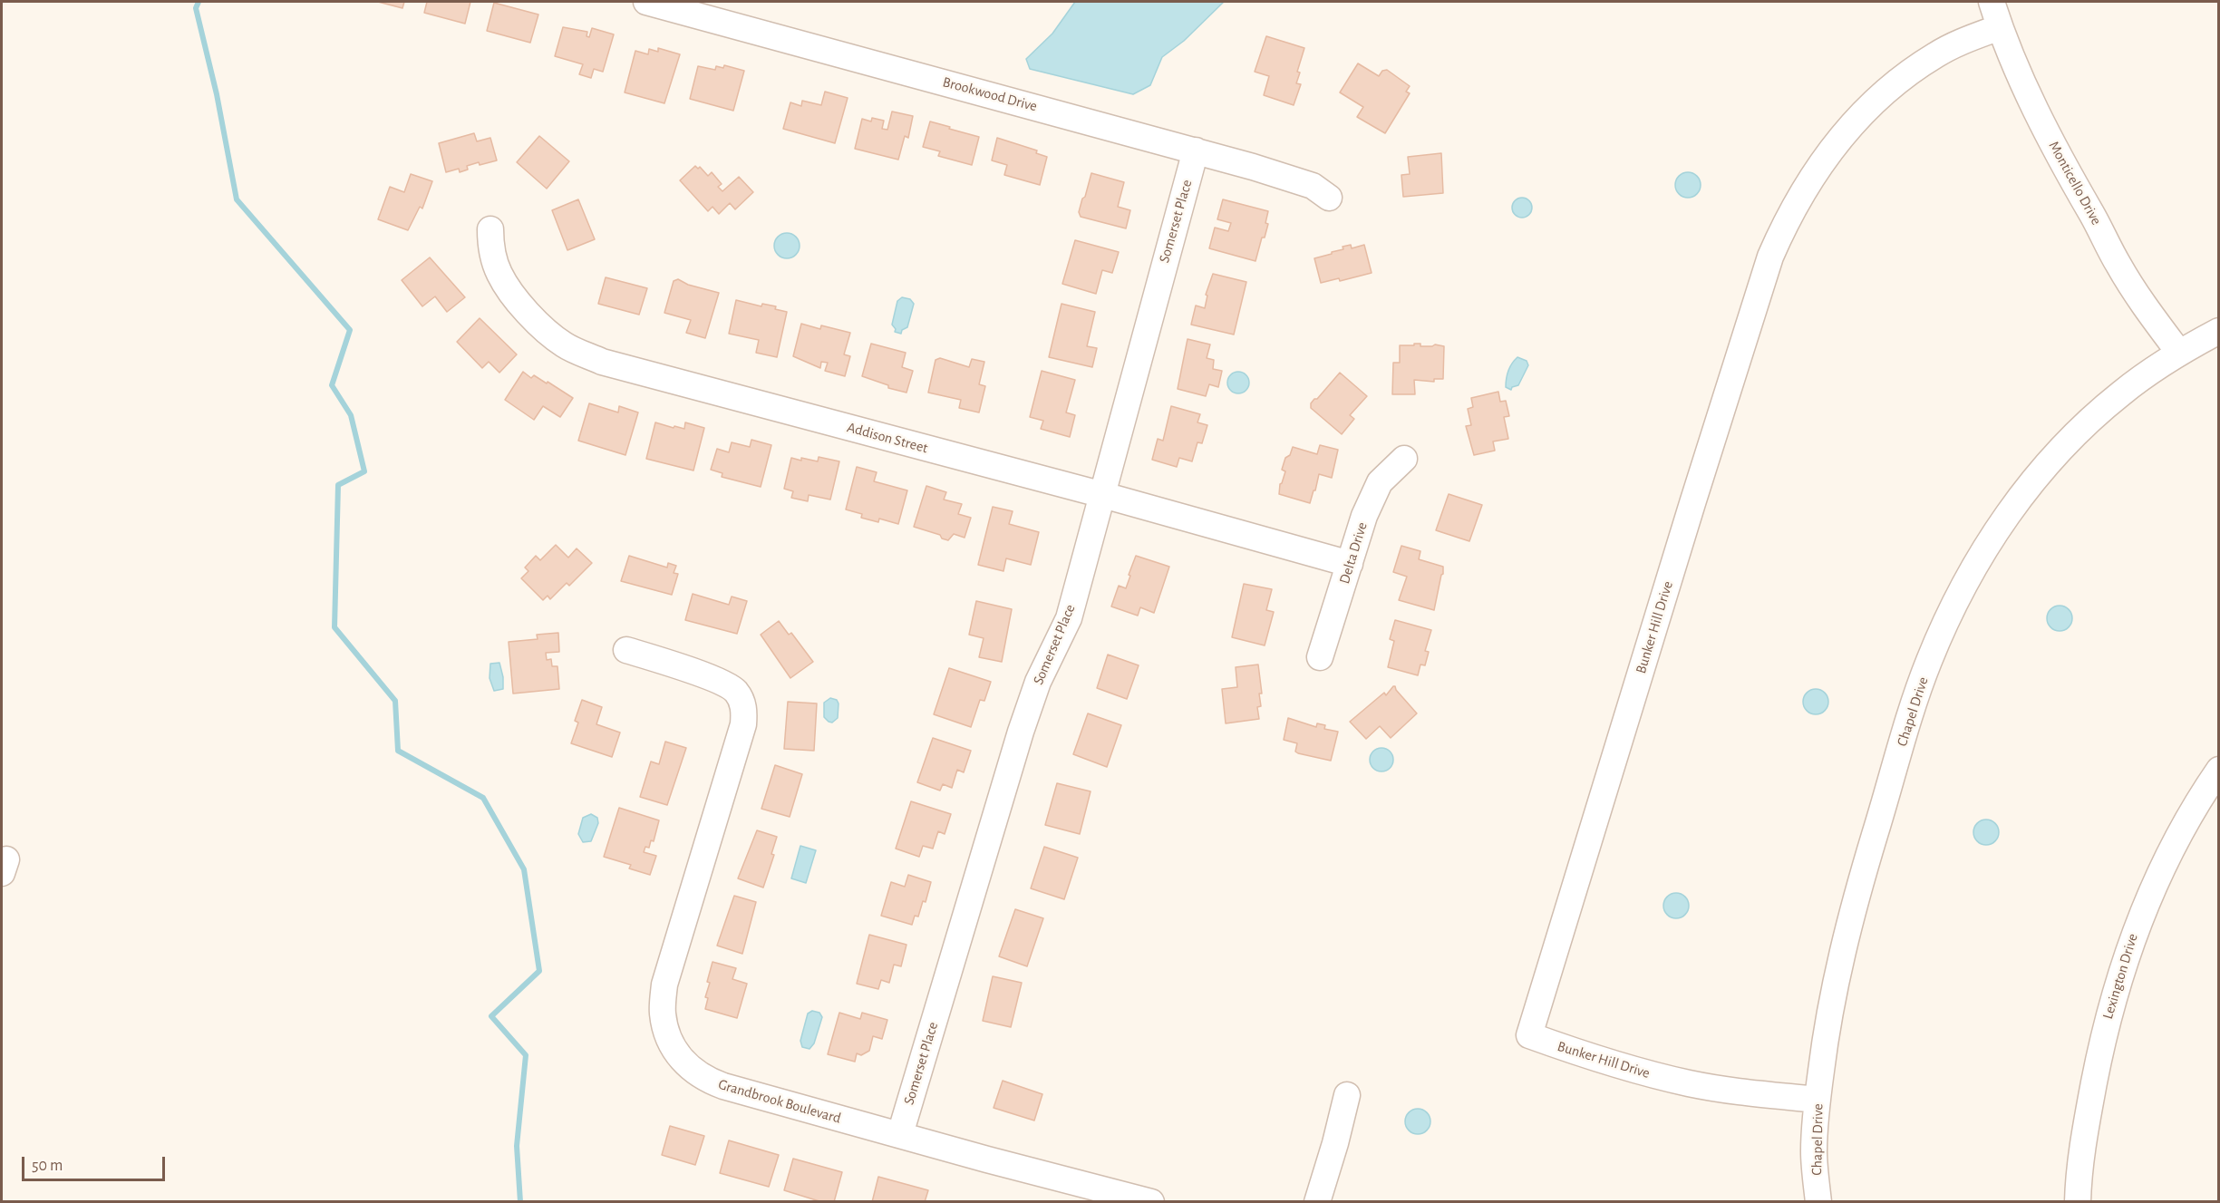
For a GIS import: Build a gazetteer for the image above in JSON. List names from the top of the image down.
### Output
{
  "streets": {
    "street": [
      "Brookwood Drive",
      "Monticello Drive",
      "Somerset Place",
      "Addison Street",
      "Delta Drive",
      "Bunker Hill Drive",
      "Chapel Drive",
      "Lexington Drive",
      "Grandbrook Boulevard"
    ]
  },
  "crossings": [
    ["Brookwood Drive", "Somerset Place"],
    ["Monticello Drive", "Bunker Hill Drive"],
    ["Monticello Drive", "Chapel Drive"],
    ["Somerset Place", "Addison Street"],
    ["Somerset Place", "Grandbrook Boulevard"],
    ["Addison Street", "Delta Drive"],
    ["Bunker Hill Drive", "Chapel Drive"]
  ],
  "scale_bar": "50 m"
}
